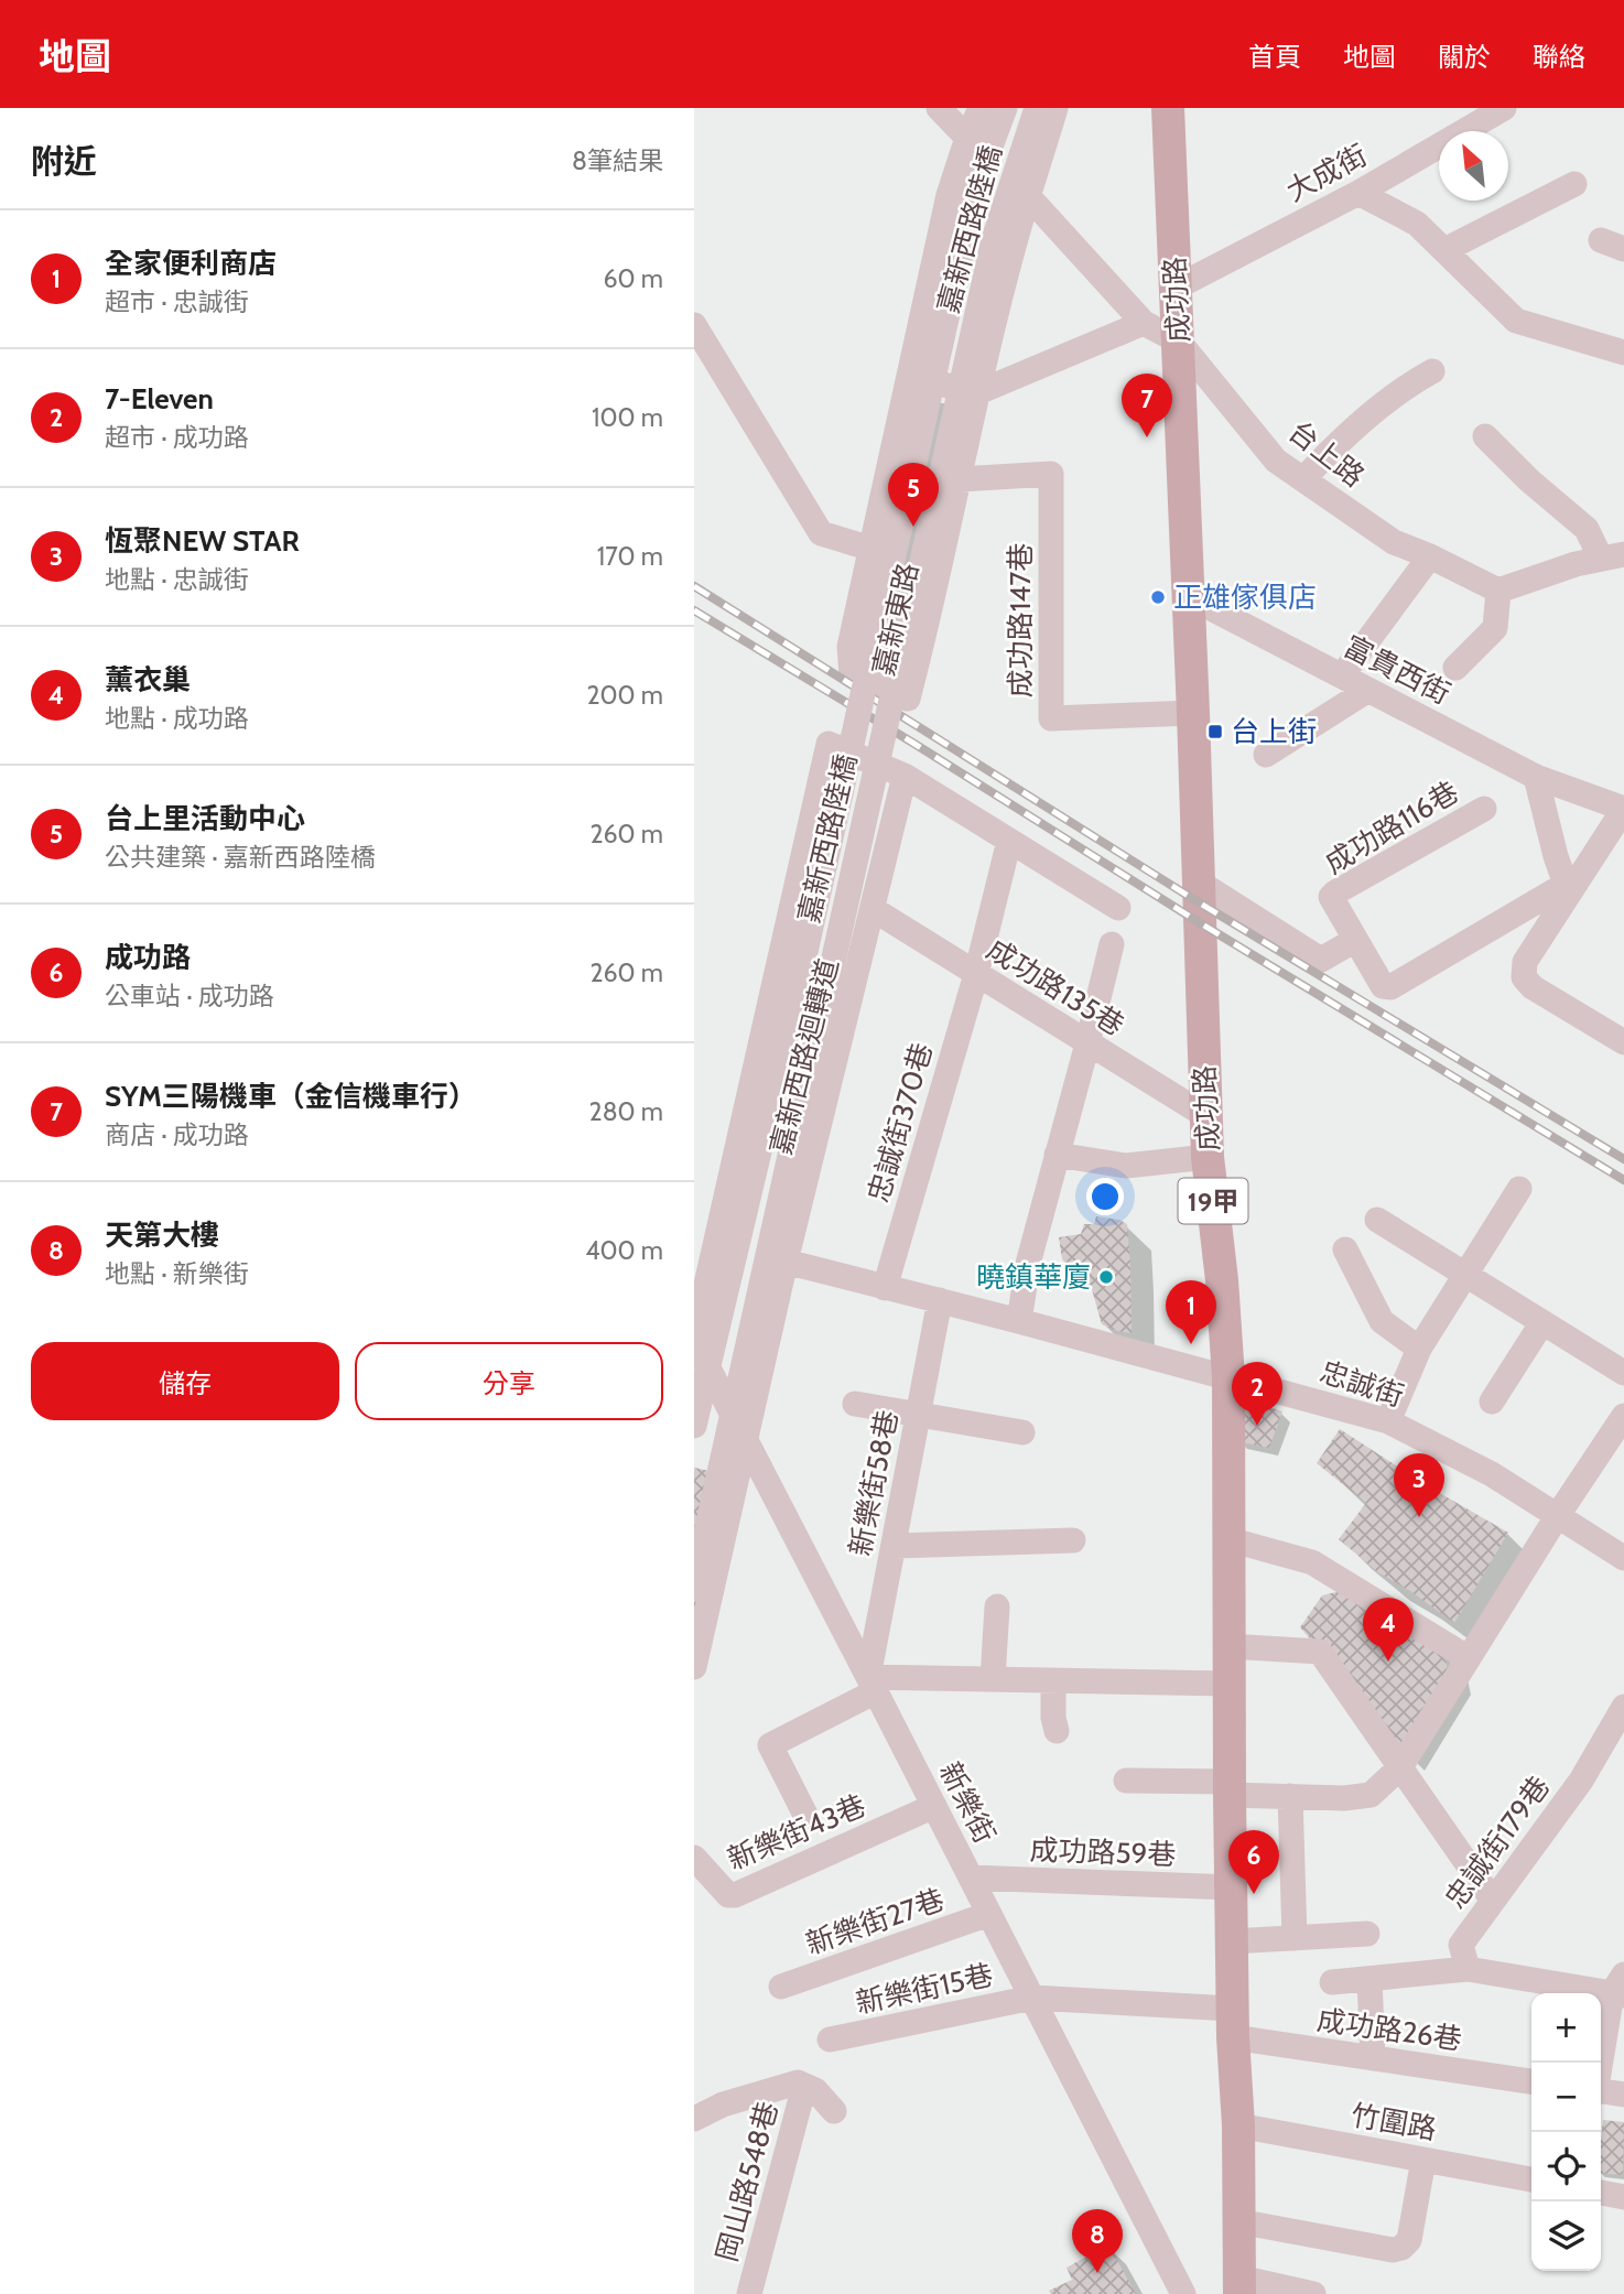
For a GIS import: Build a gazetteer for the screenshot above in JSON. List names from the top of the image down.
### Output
{
  "streets": {
    "main road": ["成功路", "19甲"],
    "street": [
      "大成街",
      "嘉新西路陸橋",
      "台上路",
      "嘉新東路",
      "成功路147巷",
      "富貴西街",
      "成功路116巷",
      "成功路135巷",
      "嘉新西路迴轉道",
      "忠誠街370巷",
      "忠誠街",
      "新樂街58巷",
      "新樂街",
      "新樂街43巷",
      "忠誠街179巷",
      "成功路59巷",
      "新樂街27巷",
      "新樂街15巷",
      "成功路26巷",
      "竹圍路",
      "岡山路548巷"
    ]
  },
  "crossings": [
    ["大成街", "成功路"],
    ["成功路", "台上路"],
    ["成功路", "成功路147巷"],
    ["成功路", "富貴西街"],
    ["成功路", "成功路135巷"],
    ["成功路", "忠誠街"],
    ["成功路", "成功路59巷"],
    ["成功路", "新樂街15巷"],
    ["成功路", "成功路26巷"],
    ["成功路", "竹圍路"],
    ["台上路", "嘉新東路"],
    ["嘉新東路", "成功路147巷"],
    ["成功路135巷", "嘉新西路迴轉道"],
    ["成功路135巷", "忠誠街370巷"],
    ["嘉新西路迴轉道", "忠誠街"],
    ["嘉新西路迴轉道", "新樂街"],
    ["忠誠街370巷", "忠誠街"],
    ["忠誠街", "新樂街58巷"],
    ["新樂街58巷", "新樂街"],
    ["新樂街", "新樂街43巷"],
    ["新樂街", "成功路59巷"],
    ["新樂街", "新樂街27巷"],
    ["新樂街", "新樂街15巷"],
    ["新樂街15巷", "成功路26巷"]
  ],
  "places": {
    "other": ["正雄傢俱店", "曉鎮華廈"],
    "transit": ["台上街"]
  },
  "north": "top left",
  "page": {
    "header": "地圖",
    "nav": [
      "首頁",
      "地圖",
      "關於",
      "聯絡"
    ],
    "heading": ["附近", "8筆結果"],
    "list": [
      {
        "mark": "1",
        "name": "全家便利商店",
        "note": "超市 · 忠誠街",
        "value": "60 m"
      },
      {
        "mark": "2",
        "name": "7-Eleven",
        "note": "超市 · 成功路",
        "value": "100 m"
      },
      {
        "mark": "3",
        "name": "恆聚NEW STAR",
        "note": "地點 · 忠誠街",
        "value": "170 m"
      },
      {
        "mark": "4",
        "name": "薰衣巢",
        "note": "地點 · 成功路",
        "value": "200 m"
      },
      {
        "mark": "5",
        "name": "台上里活動中心",
        "note": "公共建築 · 嘉新西路陸橋",
        "value": "260 m"
      },
      {
        "mark": "6",
        "name": "成功路",
        "note": "公車站 · 成功路",
        "value": "260 m"
      },
      {
        "mark": "7",
        "name": "SYM三陽機車（金信機車行）",
        "note": "商店 · 成功路",
        "value": "280 m"
      },
      {
        "mark": "8",
        "name": "天第大樓",
        "note": "地點 · 新樂街",
        "value": "400 m"
      }
    ],
    "pins": [
      "7",
      "5",
      "1",
      "2",
      "3",
      "4",
      "6",
      "8"
    ],
    "buttons": ["儲存", "分享"],
    "map_buttons": ["+", "−"]
  }
}
